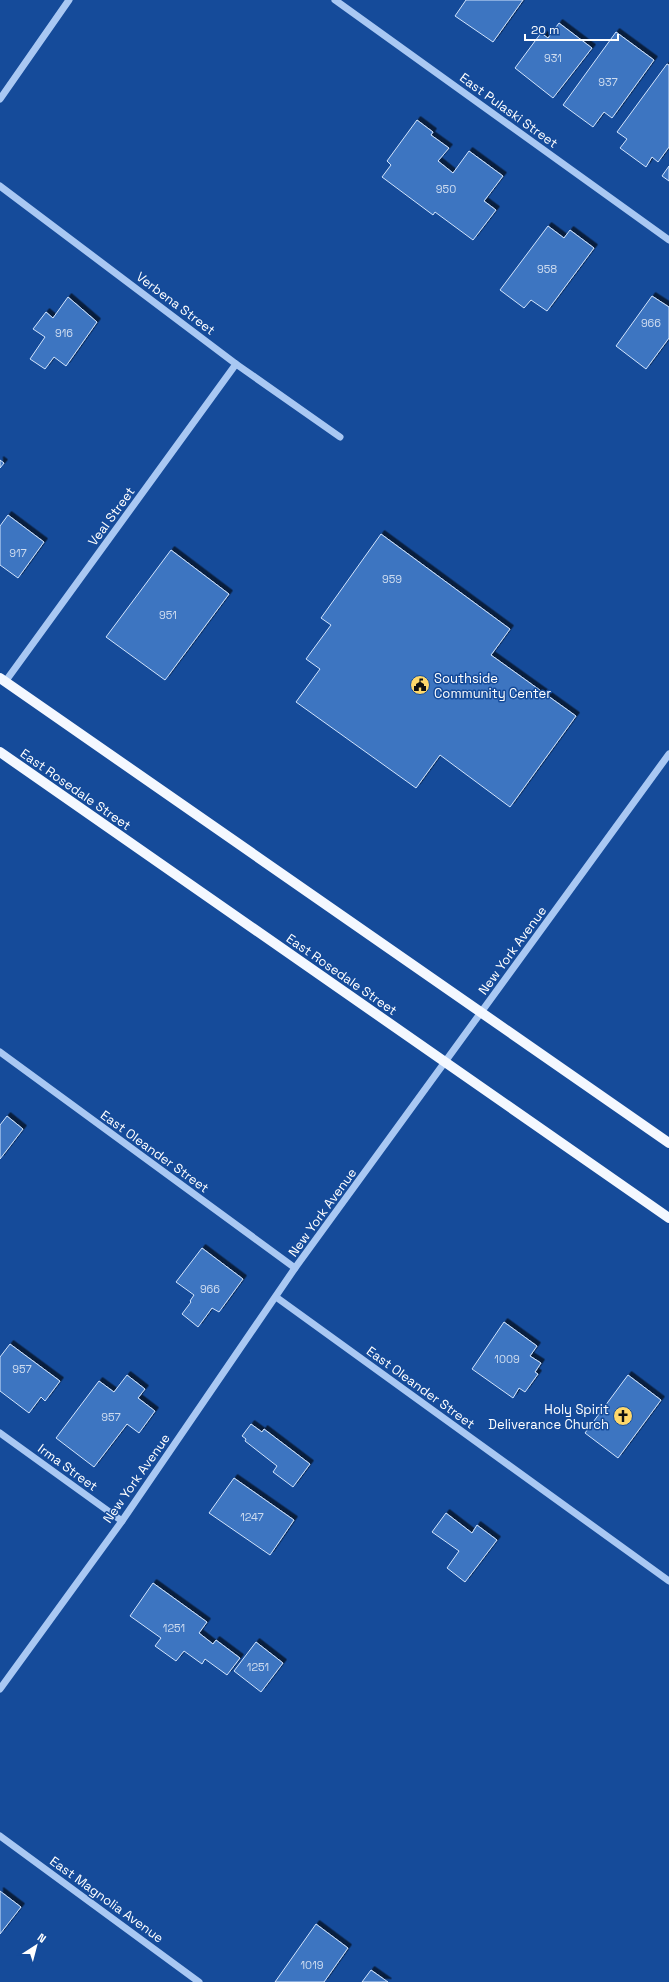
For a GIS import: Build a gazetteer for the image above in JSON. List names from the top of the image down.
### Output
{
  "streets": {
    "main road": ["East Rosedale Street"],
    "street": [
      "East Pulaski Street",
      "Verbena Street",
      "Veal Street",
      "New York Avenue",
      "East Oleander Street",
      "Irma Street",
      "East Magnolia Avenue"
    ]
  },
  "crossings": [
    ["Verbena Street", "Veal Street"],
    ["East Rosedale Street", "New York Avenue"],
    ["New York Avenue", "East Oleander Street"],
    ["New York Avenue", "Irma Street"]
  ],
  "places": {
    "public building": ["Southside Community Center"],
    "church": ["Holy Spirit Deliverance Church"]
  },
  "house_numbers": [
    "931",
    "937",
    "950",
    "958",
    "966",
    "916",
    "917",
    "959",
    "951",
    "966",
    "1009",
    "957",
    "957",
    "1247",
    "1251",
    "1251",
    "1019"
  ],
  "scale_bar": "20 m",
  "north": "top right"
}
